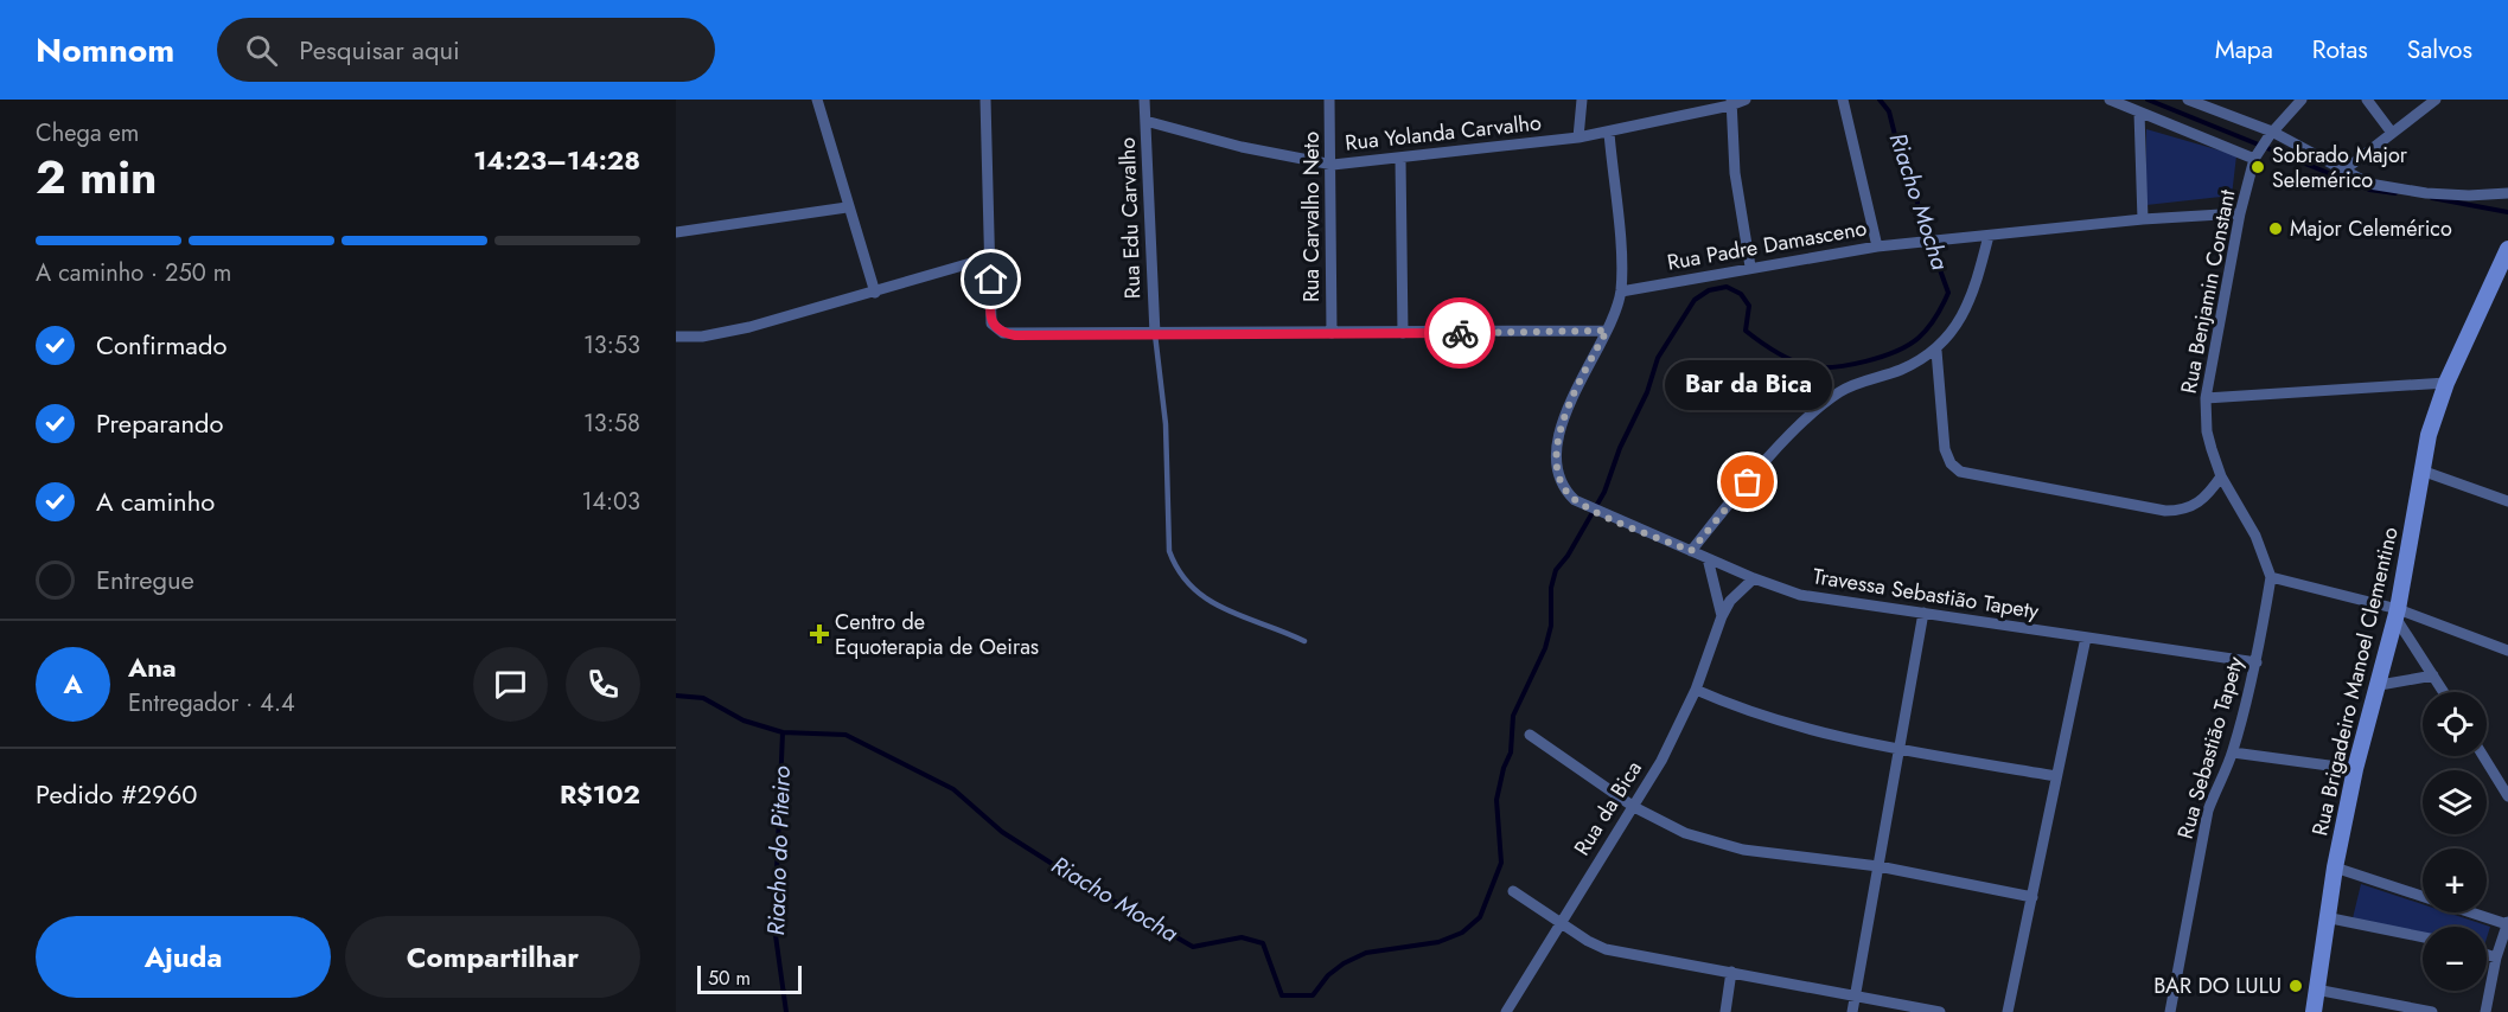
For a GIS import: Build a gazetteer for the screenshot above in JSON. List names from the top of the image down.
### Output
{
  "streets": {
    "main road": ["Rua Brigadeiro Manoel Clementino"],
    "street": [
      "Rua Yolanda Carvalho",
      "Rua Carvalho Neto",
      "Rua Edu Carvalho",
      "Rua Padre Damasceno",
      "Rua Benjamin Constant",
      "Travessa Sebastião Tapety",
      "Rua Sebastião Tapety",
      "Rua da Bica"
    ]
  },
  "crossings": [
    ["Rua Yolanda Carvalho", "Rua Carvalho Neto"],
    ["Rua Yolanda Carvalho", "Rua Edu Carvalho"],
    ["Rua Benjamin Constant", "Rua Sebastião Tapety"],
    ["Travessa Sebastião Tapety", "Rua Sebastião Tapety"],
    ["Travessa Sebastião Tapety", "Rua da Bica"]
  ],
  "water": ["Riacho Mocha", "Riacho do Piteiro"],
  "places": {
    "other": [
      "Sobrado Major Selemérico",
      "Major Celemérico",
      "Bar da Bica",
      "BAR DO LULU"
    ],
    "health": ["Centro de Equoterapia de Oeiras"]
  },
  "scale_bar": "50 m",
  "page": {
    "header": "Nomnom",
    "search": "Pesquisar aqui",
    "nav": ["Mapa", "Rotas", "Salvos"],
    "heading": ["2 min", "Chega em", "14:23–14:28"],
    "panel": [
      "Ana",
      "Entregador · 4.4",
      "Pedido #2960",
      "R$102"
    ],
    "bar": "A caminho · 250 m",
    "list": [
      ["Confirmado", "13:53"],
      ["Preparando", "13:58"],
      ["A caminho", "14:03"],
      "Entregue"
    ],
    "bubble": "Bar da Bica",
    "round": "A",
    "map_buttons": ["+", "−"],
    "buttons": ["Ajuda", "Compartilhar"],
    "scale": "50 m"
  }
}
